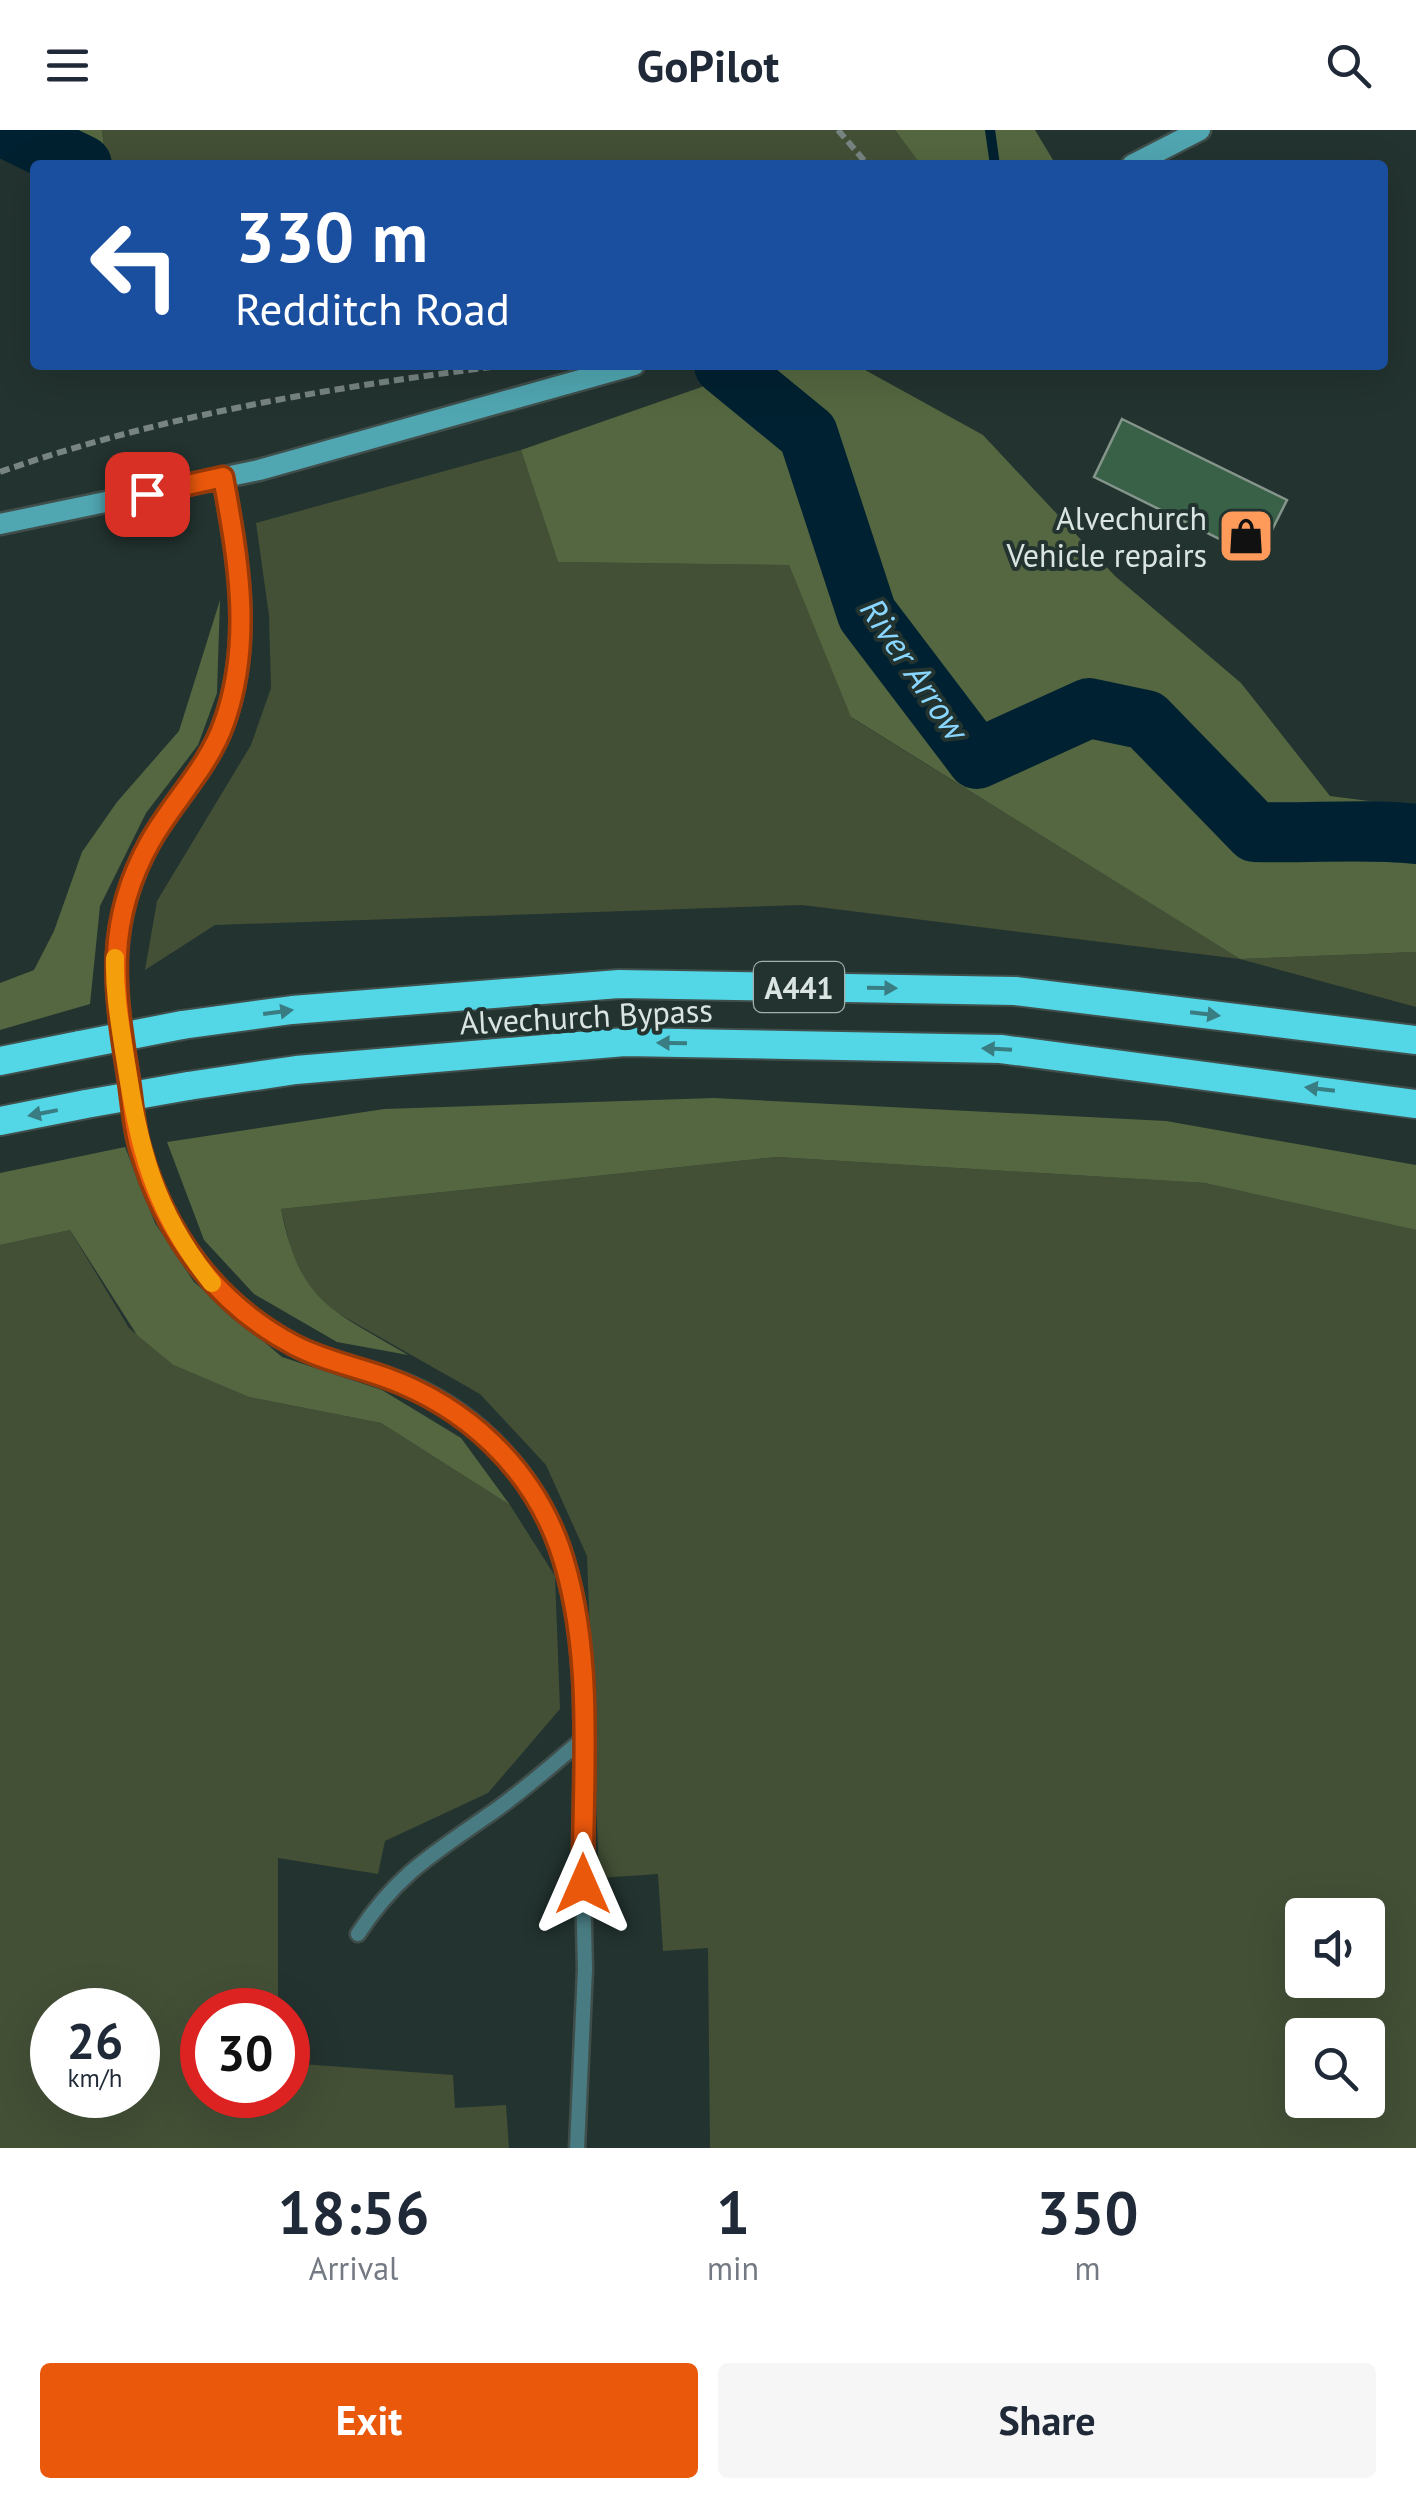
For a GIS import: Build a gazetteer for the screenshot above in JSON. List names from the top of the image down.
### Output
{
  "streets": {
    "highway": ["A441", "Alvechurch Bypass"]
  },
  "water": ["River Arrow"],
  "places": {
    "shop": ["Alvechurch Vehicle repairs"]
  },
  "page": {
    "header": "GoPilot",
    "turn": ["330 m", "Redditch Road"],
    "speed": "26 km/h",
    "limit": "30",
    "eta": [
      "18:56",
      "Arrival",
      "1",
      "min",
      "350",
      "m"
    ],
    "buttons": ["Exit", "Share"]
  }
}
